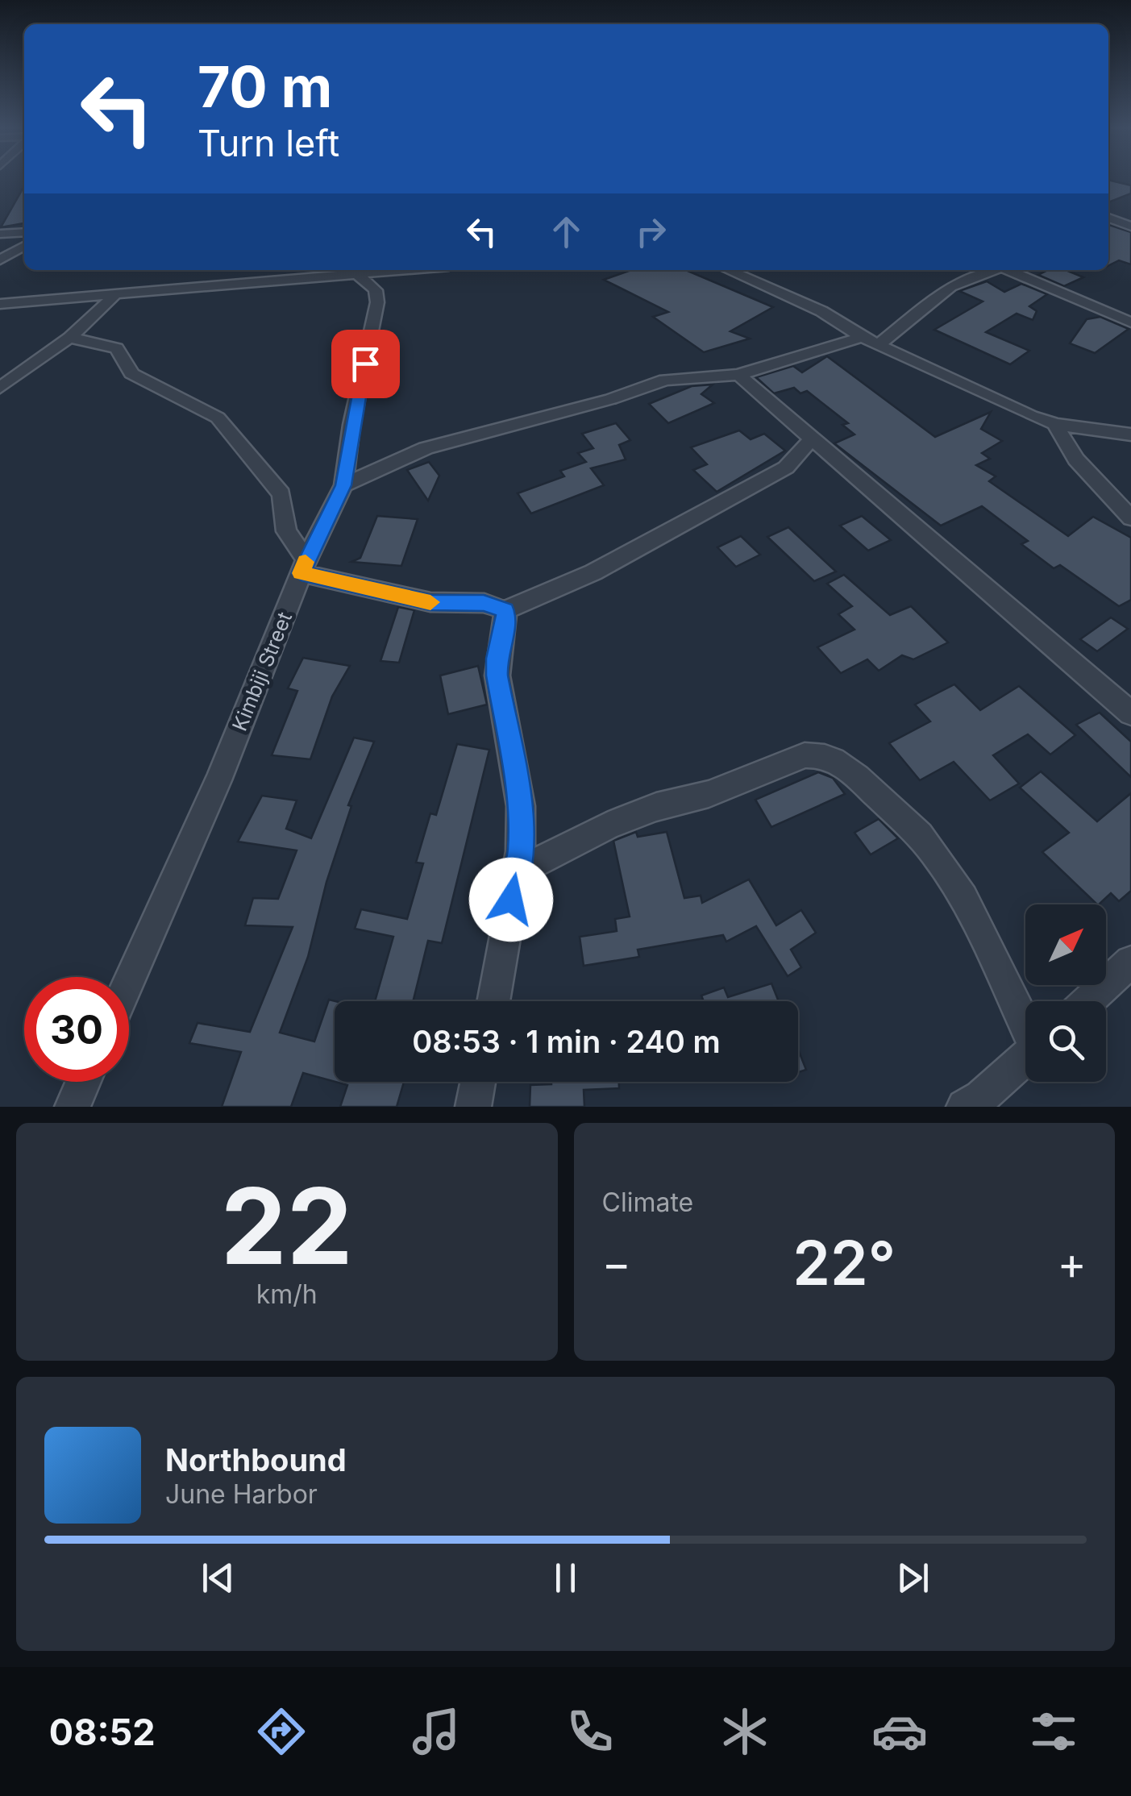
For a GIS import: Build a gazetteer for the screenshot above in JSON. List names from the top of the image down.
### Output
{
  "streets": {
    "street": ["Kimbiji Street"]
  },
  "north": "top right",
  "page": {
    "turn": ["70 m", "Turn left"],
    "limit": "30",
    "trip": "08:53 · 1 min · 240 m",
    "tile": [
      ["22", "km/h"],
      "Climate"
    ],
    "heat": ["−", "22°", "+"],
    "song": ["Northbound", "June Harbor"],
    "tabs": "08:52"
  }
}
